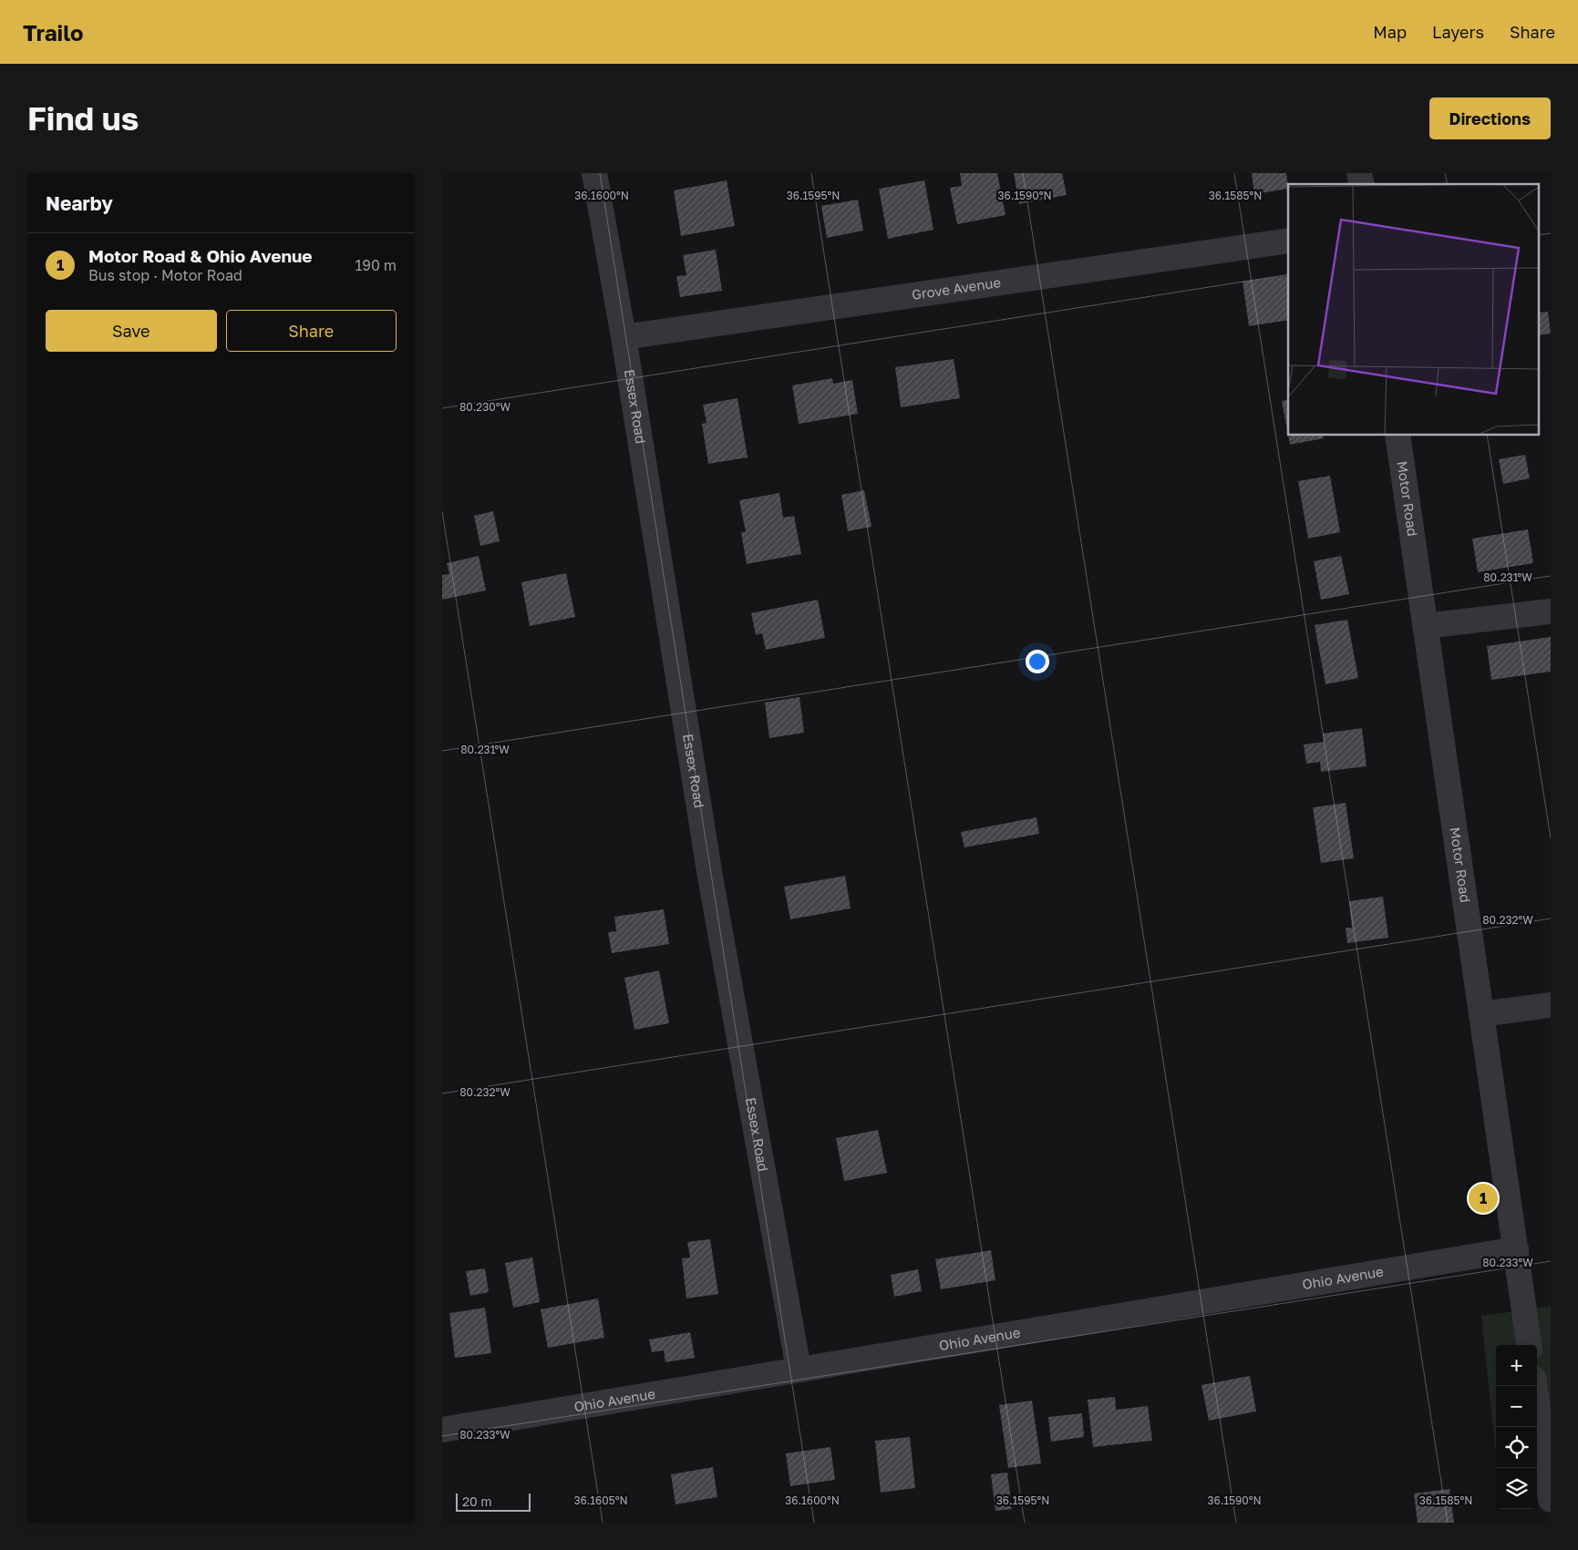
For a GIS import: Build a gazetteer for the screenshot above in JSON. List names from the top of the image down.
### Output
{
  "streets": {
    "street": [
      "Grove Avenue",
      "Essex Road",
      "Motor Road",
      "Ohio Avenue"
    ]
  },
  "crossings": [
    ["Grove Avenue", "Essex Road"],
    ["Essex Road", "Ohio Avenue"],
    ["Motor Road", "Ohio Avenue"]
  ],
  "scale_bar": "20 m",
  "page": {
    "header": "Trailo",
    "nav": ["Map", "Layers", "Share"],
    "buttons": [
      "Directions",
      ["Save", "Share"]
    ],
    "title": "Find us",
    "heading": "Nearby",
    "list": [
      {
        "mark": "1",
        "name": "Motor Road & Ohio Avenue",
        "note": "Bus stop · Motor Road",
        "value": "190 m"
      }
    ],
    "pins": "1",
    "map_buttons": ["+", "−"],
    "scale": "20 m"
  },
  "coordinates": [
    "36.1600°N",
    "36.1595°N",
    "36.1590°N",
    "36.1585°N",
    "80.230°W",
    "80.231°W",
    "80.232°W",
    "80.233°W",
    "36.1605°N"
  ]
}
